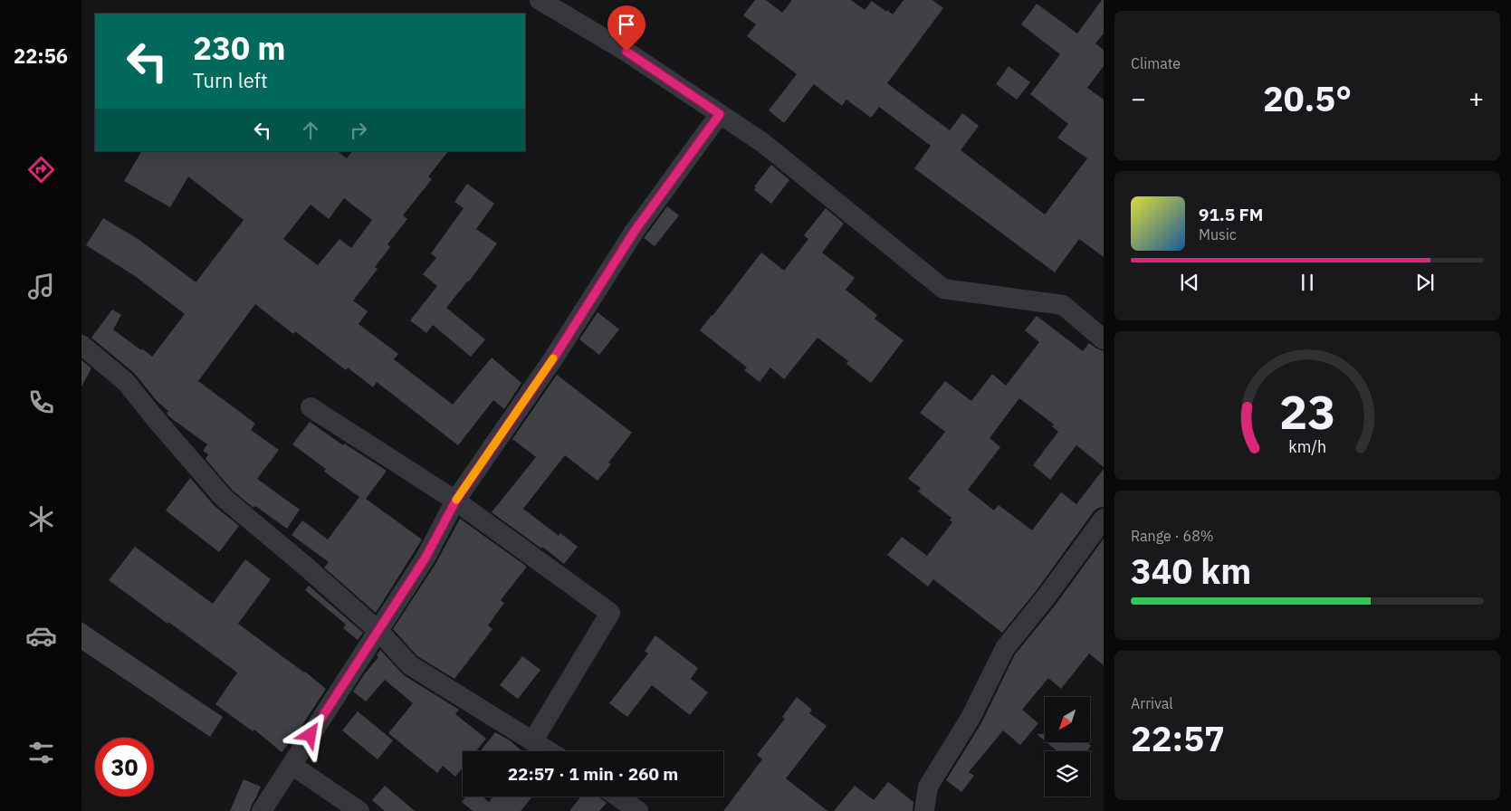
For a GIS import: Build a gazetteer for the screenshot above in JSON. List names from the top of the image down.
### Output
{
  "north": "bottom left",
  "page": {
    "tabs": "22:56",
    "tile": [
      "Climate",
      ["Range · 68%", "340 km"],
      ["Arrival", "22:57"]
    ],
    "turn": ["230 m", "Turn left"],
    "heat": ["−", "20.5°", "+"],
    "song": ["91.5 FM", "Music"],
    "limit": "30",
    "trip": "22:57 · 1 min · 260 m",
    "gauge": ["23", "km/h"]
  }
}
